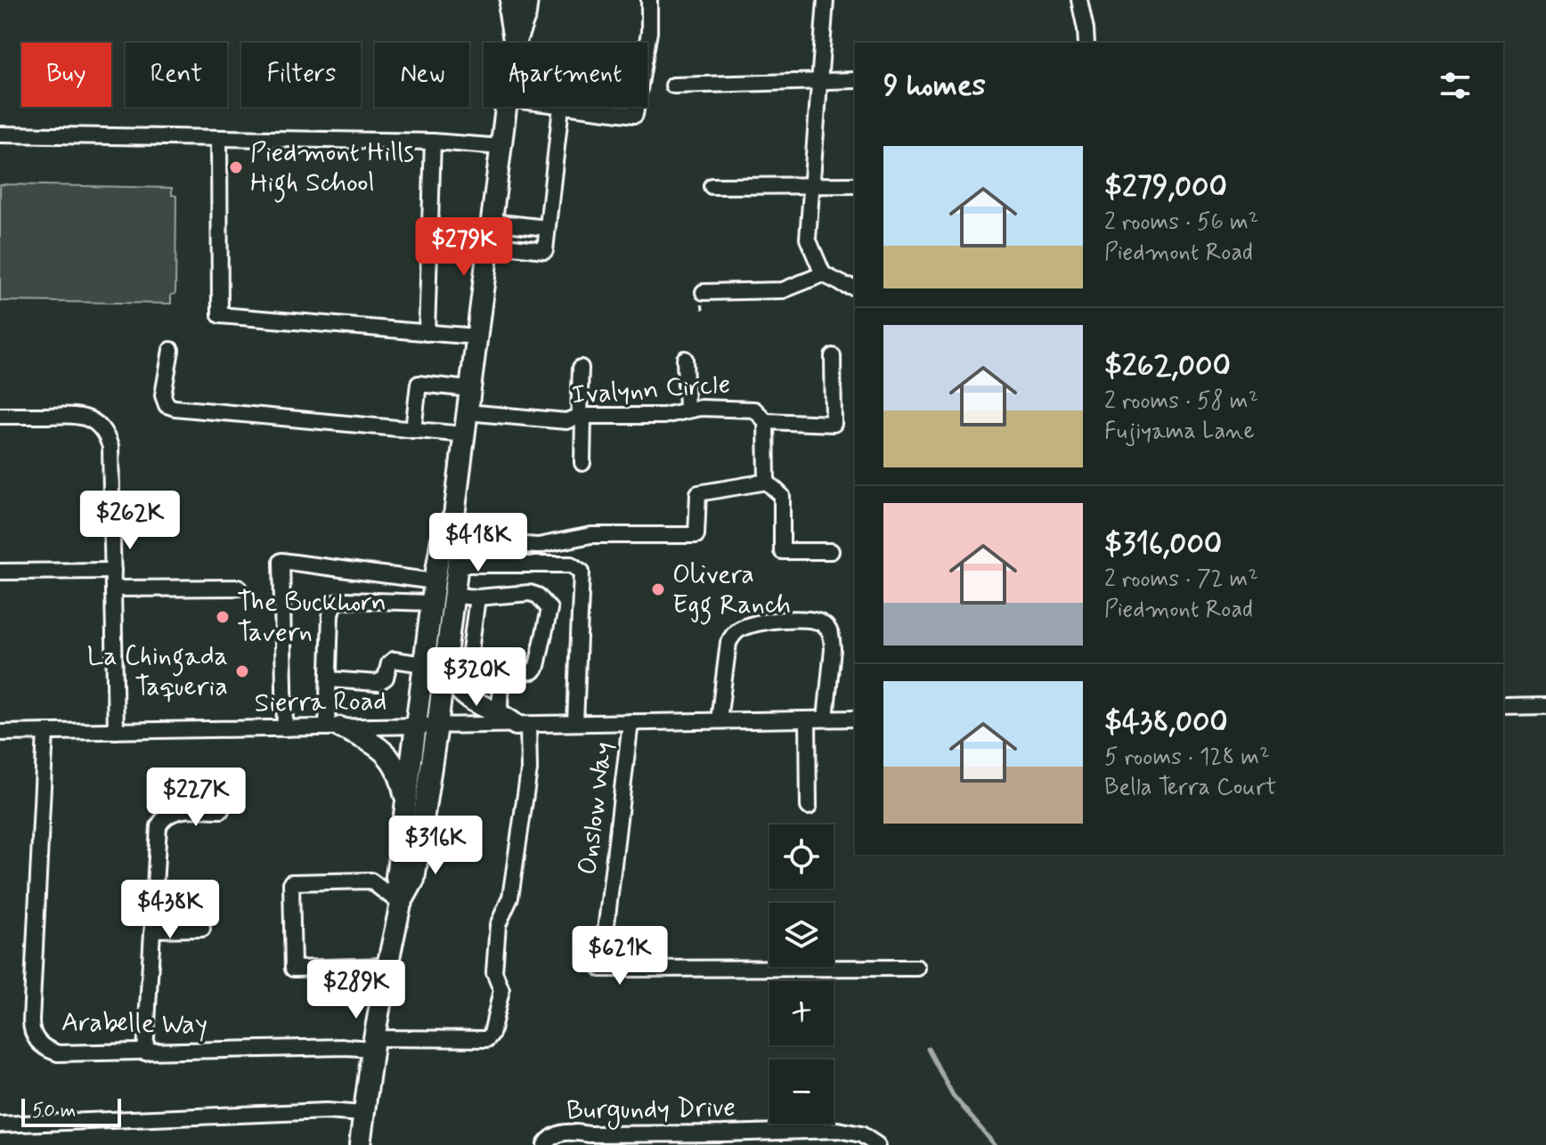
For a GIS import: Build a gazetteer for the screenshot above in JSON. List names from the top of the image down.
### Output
{
  "streets": {
    "street": [
      "Ivalynn Circle",
      "Sierra Road",
      "Onslow Way",
      "Arabelle Way",
      "Burgundy Drive"
    ]
  },
  "crossings": [
    ["Sierra Road", "Onslow Way"],
    ["Sierra Road", "Arabelle Way"]
  ],
  "places": [
    "Piedmont Hills High School",
    "Olivera Egg Ranch",
    "The Buckhorn Tavern",
    "La Chingada Taqueria"
  ],
  "scale_bar": "50 m",
  "page": {
    "chip": [
      "Buy",
      "Rent",
      "Filters",
      "New",
      "Apartment"
    ],
    "heading": "9 homes",
    "list": [
      {
        "name": "$279,000",
        "note": "2 rooms · 56 m² · Piedmont Road"
      },
      {
        "name": "$262,000",
        "note": "2 rooms · 58 m² · Fujiyama Lane"
      },
      {
        "name": "$316,000",
        "note": "2 rooms · 72 m² · Piedmont Road"
      },
      {
        "name": "$438,000",
        "note": "5 rooms · 128 m² · Bella Terra Court"
      }
    ],
    "price": [
      "$279K",
      "$262K",
      "$418K",
      "$320K",
      "$227K",
      "$316K",
      "$438K",
      "$621K",
      "$289K"
    ],
    "map_buttons": ["+", "−"],
    "scale": "50 m"
  }
}
